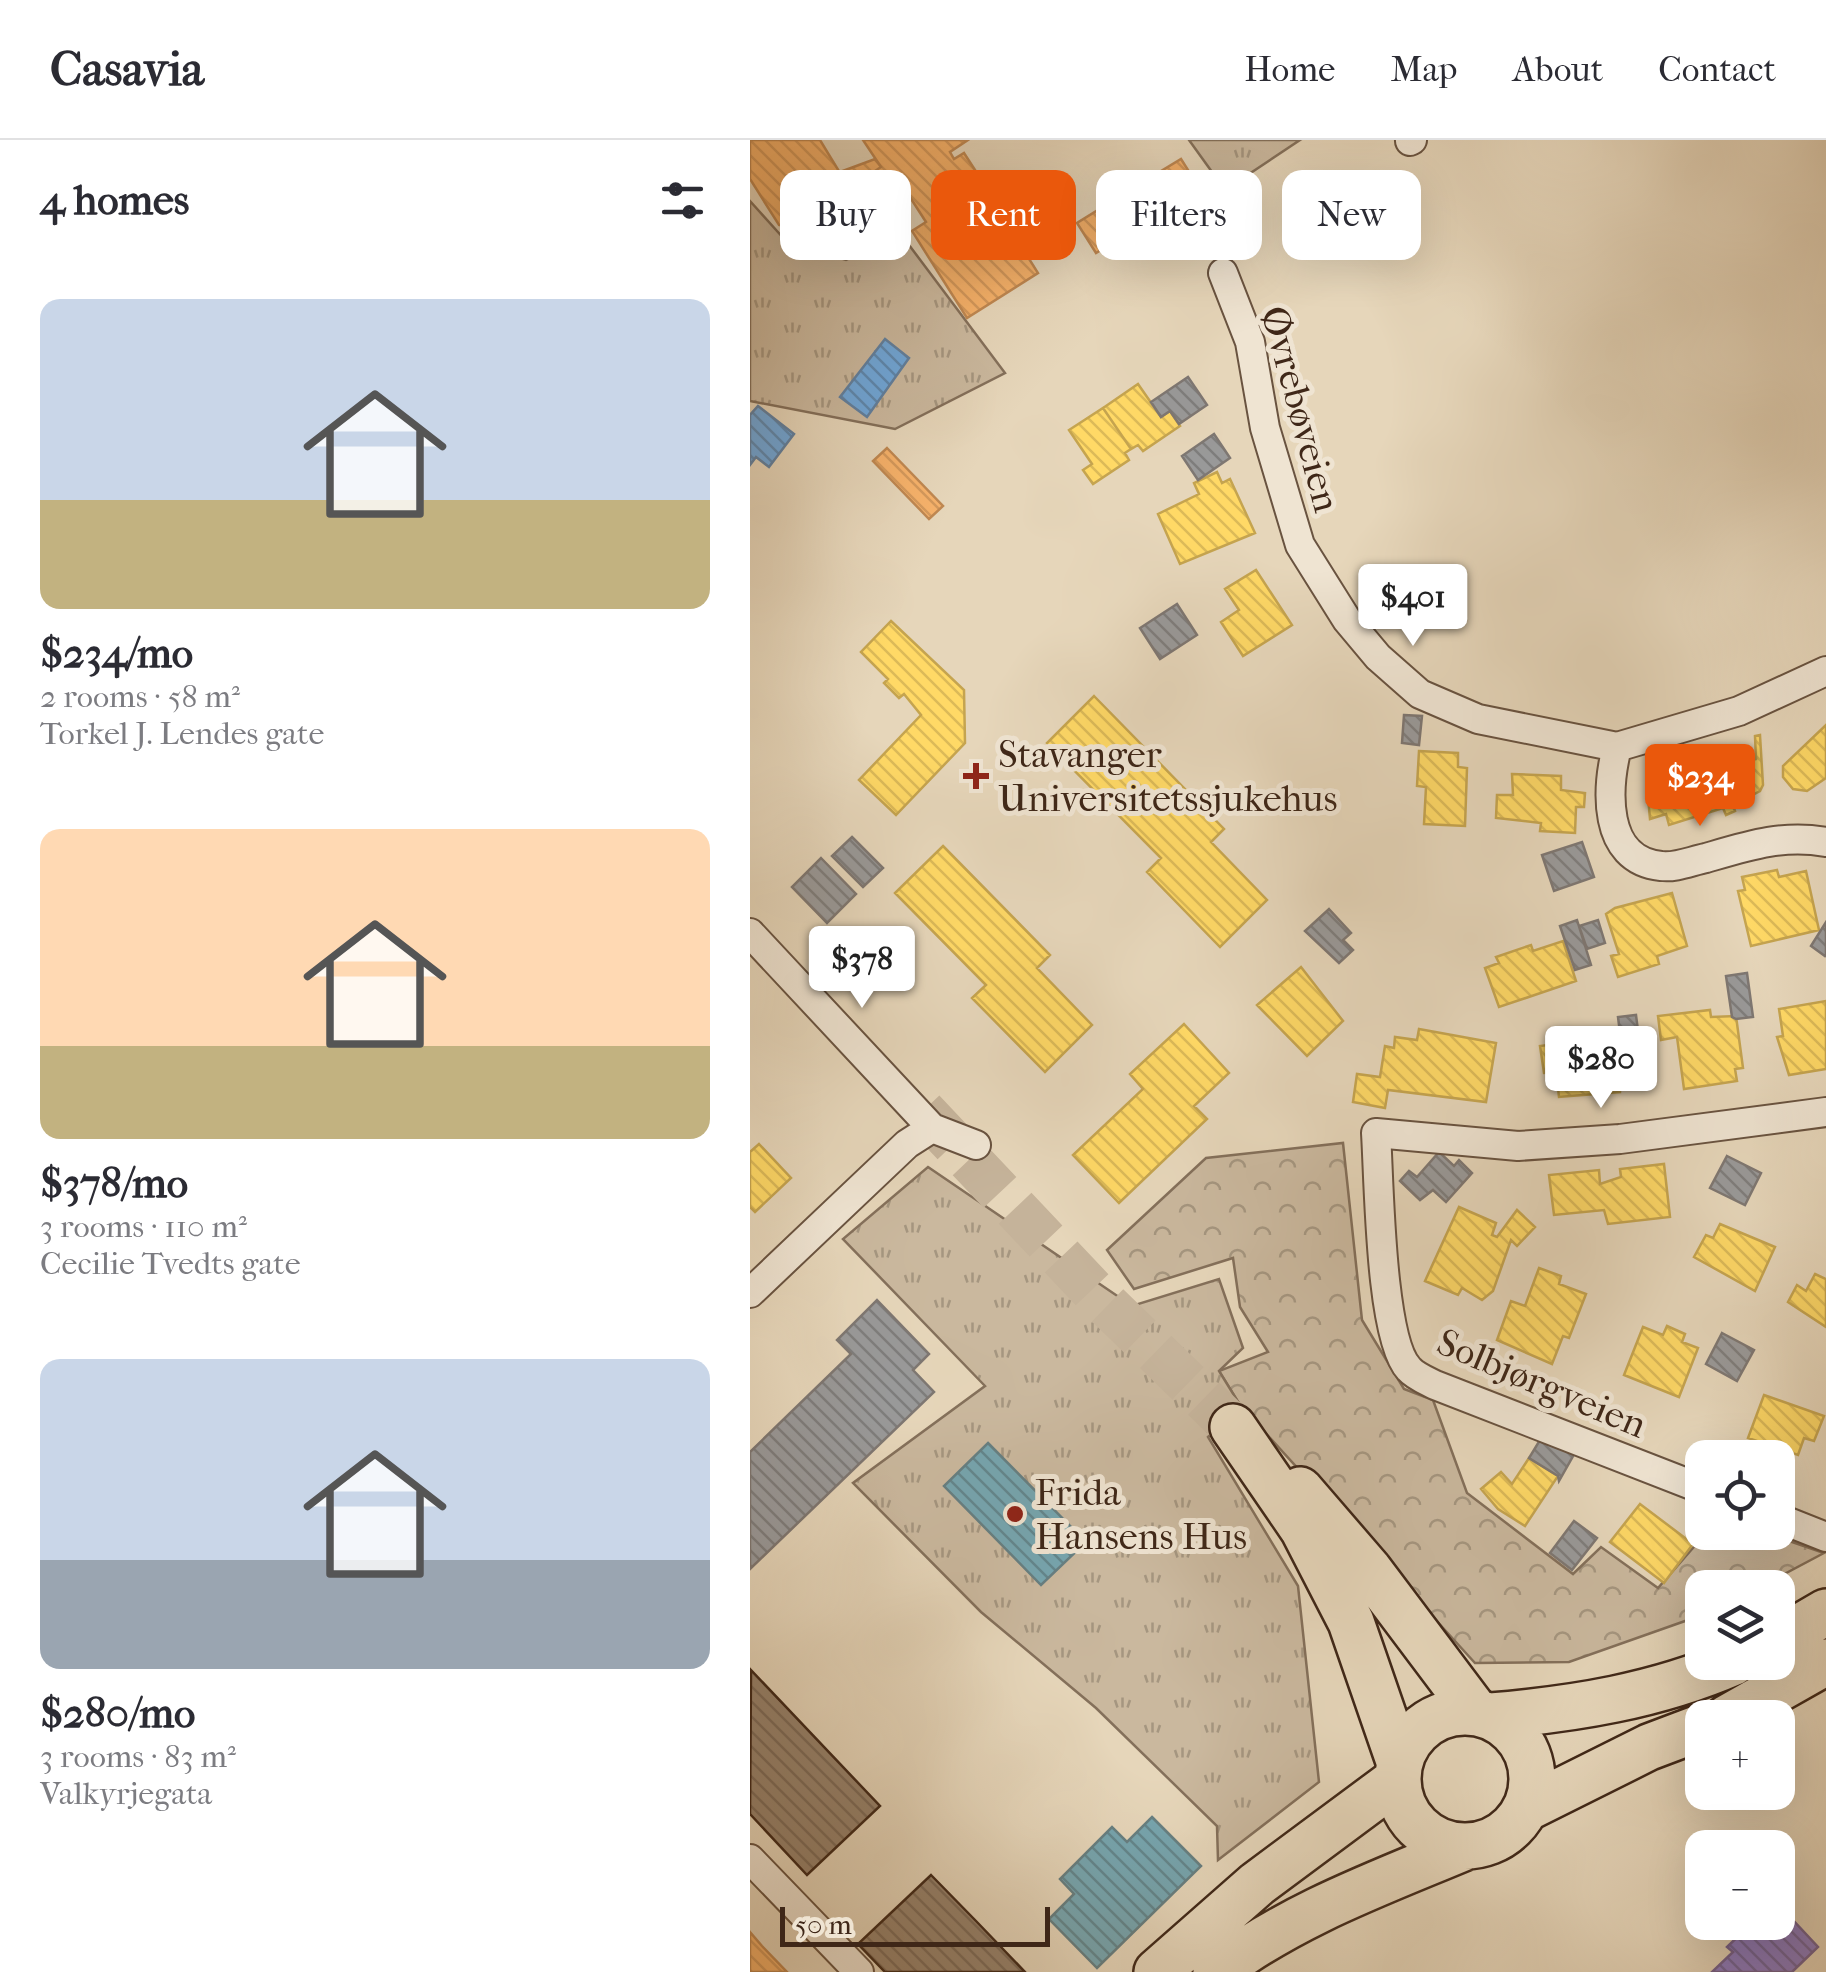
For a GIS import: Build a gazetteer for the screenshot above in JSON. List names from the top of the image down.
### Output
{
  "streets": {
    "street": ["Øvrebøveien", "Solbjørgveien"]
  },
  "places": {
    "health": ["Stavanger Universitetssjukehus"],
    "other": ["Frida Hansens Hus"]
  },
  "scale_bar": "50 m",
  "page": {
    "header": "Casavia",
    "nav": [
      "Home",
      "Map",
      "About",
      "Contact"
    ],
    "heading": "4 homes",
    "chip": [
      "Buy",
      "Rent",
      "Filters",
      "New"
    ],
    "list": [
      {
        "name": "$234/mo",
        "note": "2 rooms · 58 m² · Torkel J. Lendes gate"
      },
      {
        "name": "$378/mo",
        "note": "3 rooms · 110 m² · Cecilie Tvedts gate"
      },
      {
        "name": "$280/mo",
        "note": "3 rooms · 83 m² · Valkyrjegata"
      }
    ],
    "price": [
      "$401",
      "$234",
      "$378",
      "$280"
    ],
    "map_buttons": ["+", "−"],
    "scale": "50 m"
  }
}
